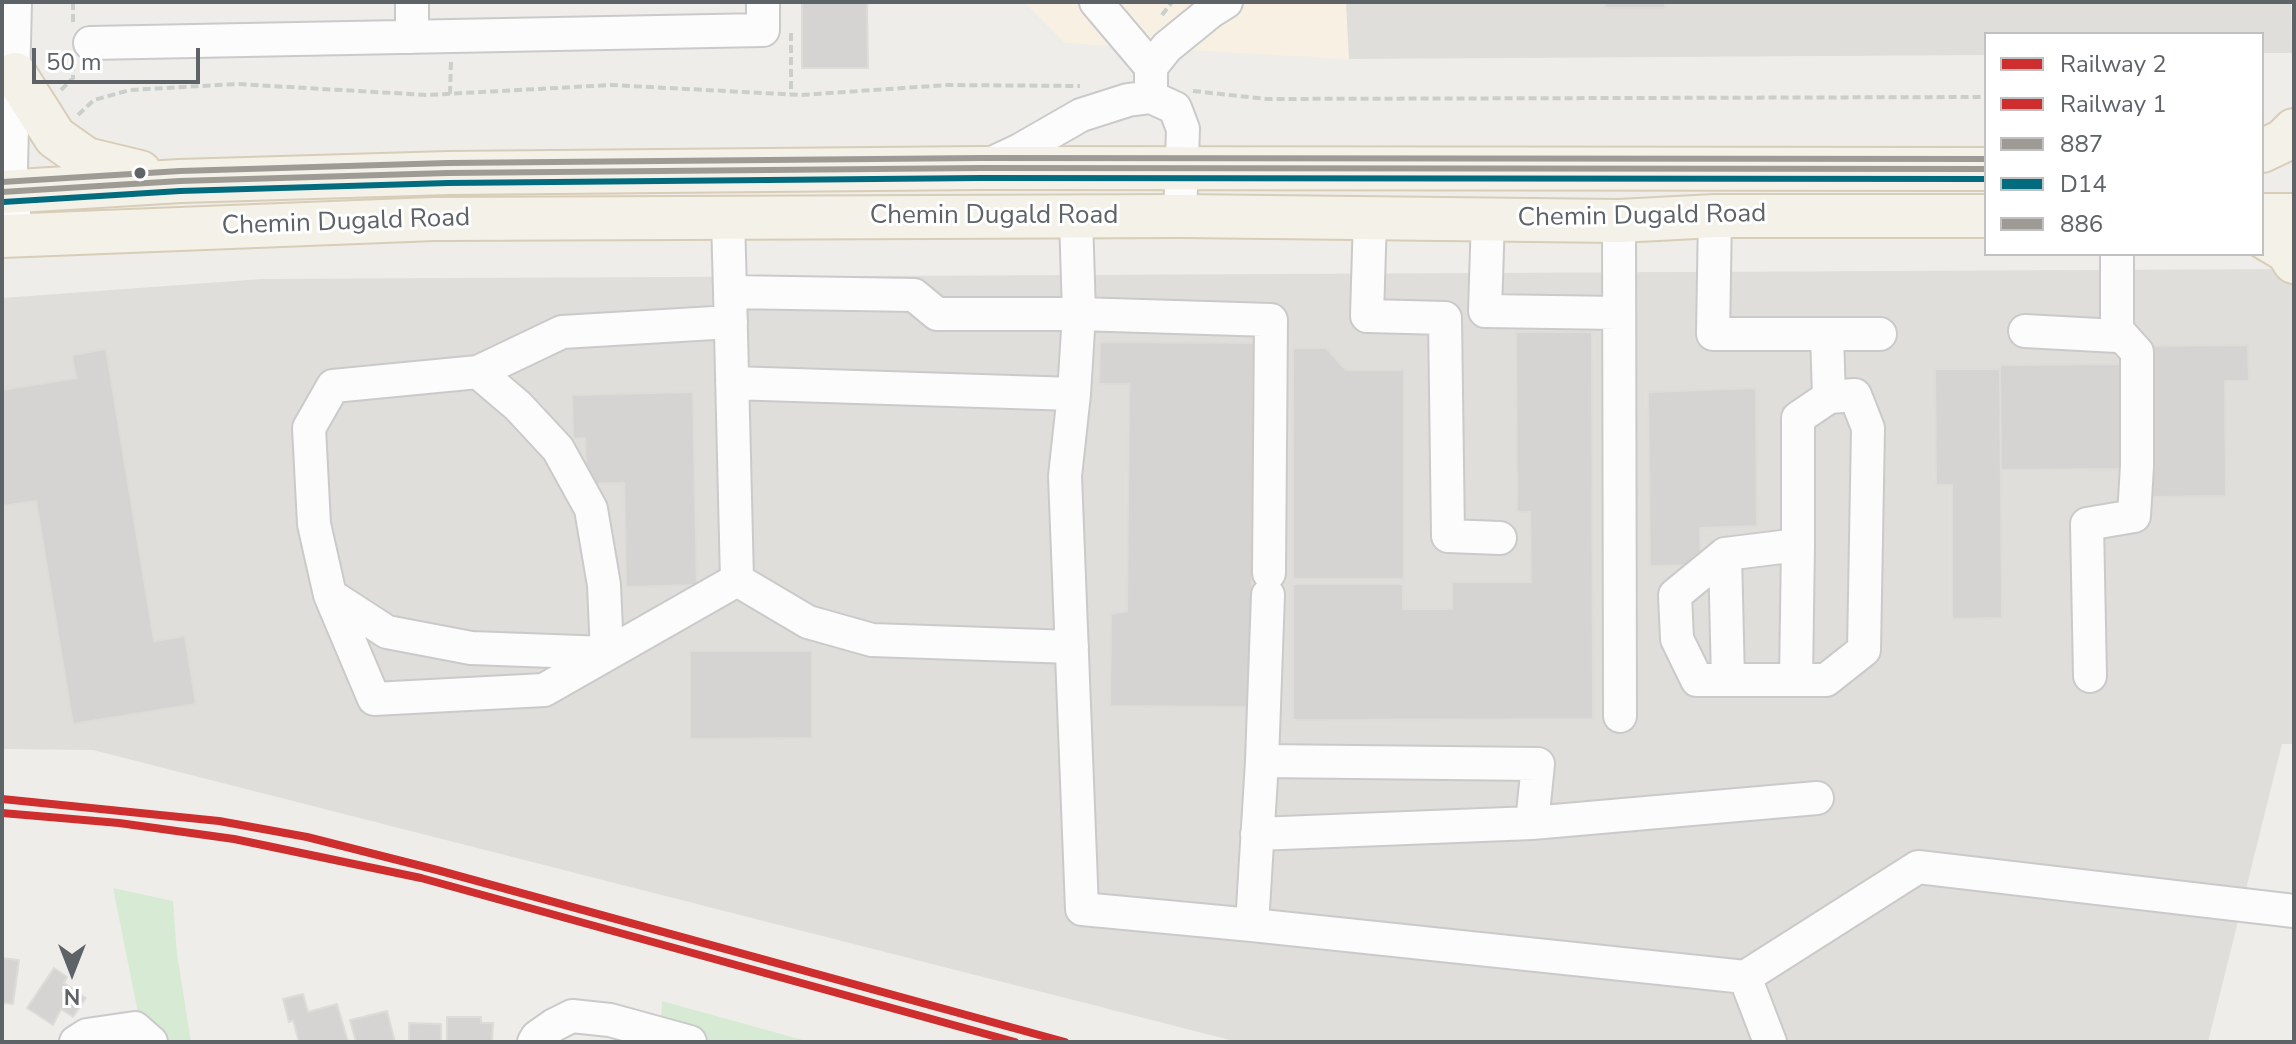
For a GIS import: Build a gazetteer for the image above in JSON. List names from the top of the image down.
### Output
{
  "streets": {
    "main road": ["Chemin Dugald Road"]
  },
  "lines": [
    "transit line 886",
    "transit line 887",
    "transit line D14",
    "rail line 2",
    "rail line 1"
  ],
  "legend": [
    "Railway 2",
    "Railway 1",
    "887",
    "D14",
    "886"
  ],
  "scale_bar": "50 m",
  "north": "bottom"
}
